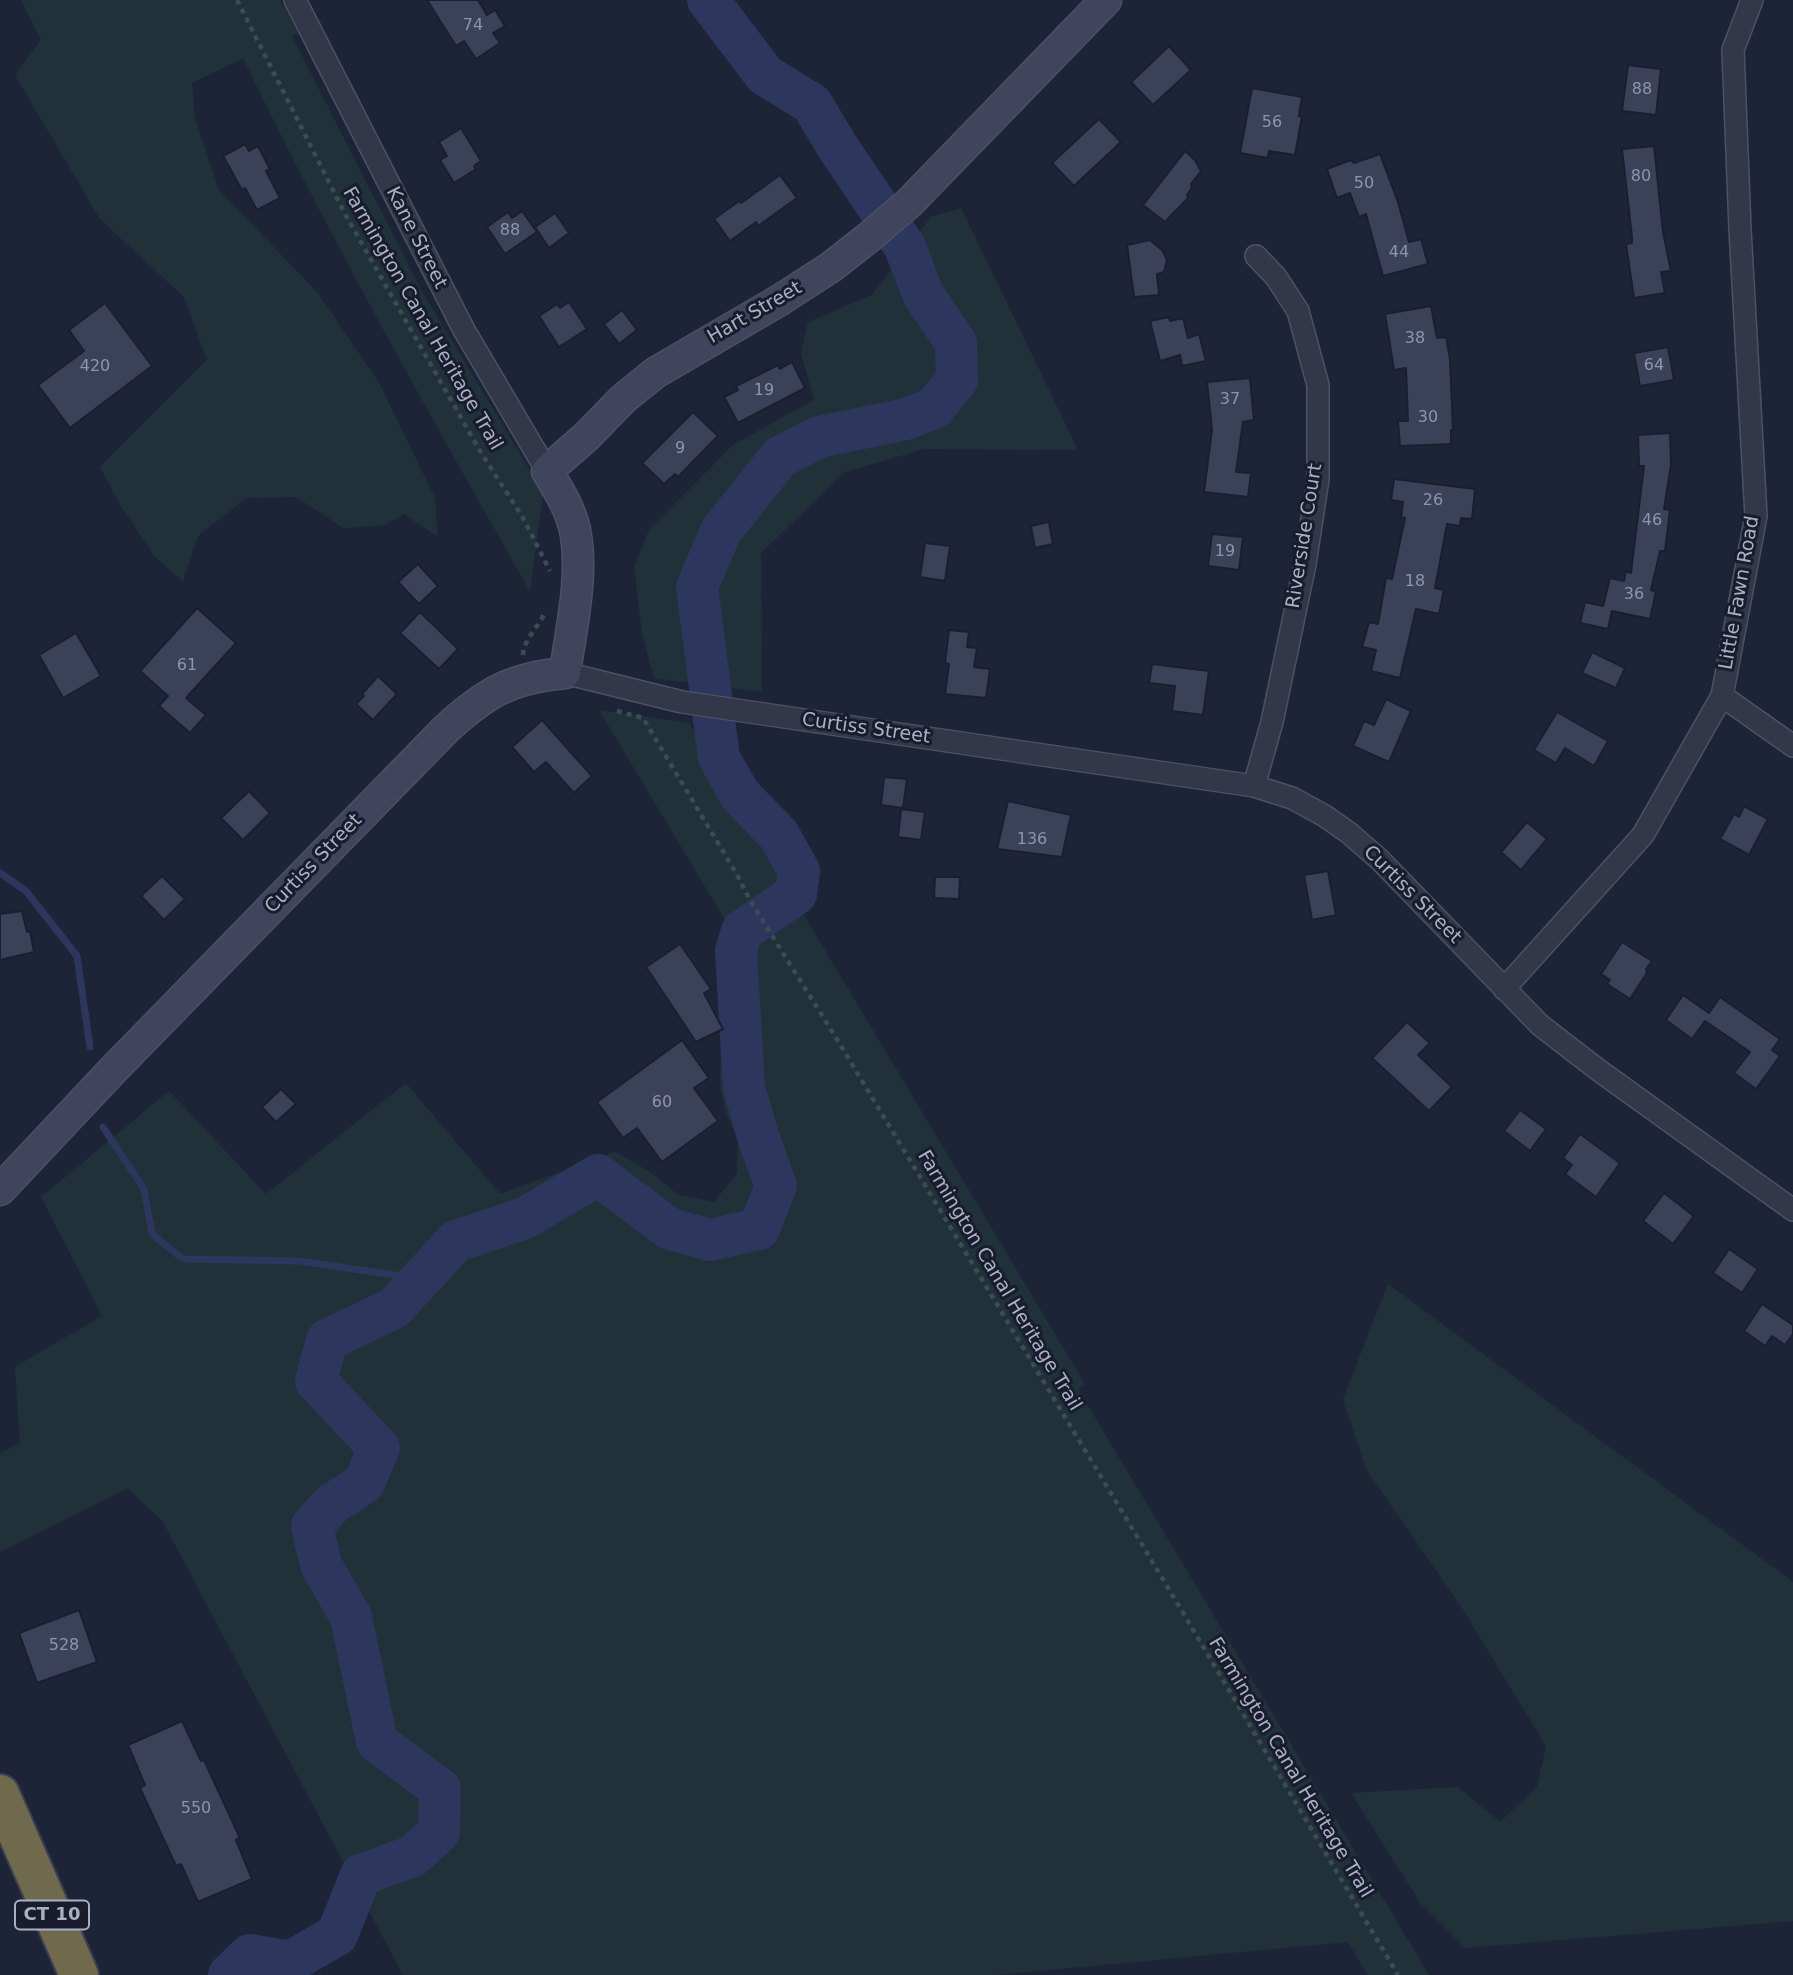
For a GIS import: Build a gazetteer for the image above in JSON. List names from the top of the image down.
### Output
{
  "streets": {
    "highway": ["CT 10"],
    "street": [
      "Kane Street",
      "Hart Street",
      "Riverside Court",
      "Little Fawn Road",
      "Curtiss Street"
    ],
    "path": ["Farmington Canal Heritage Trail"]
  },
  "crossings": [
    ["Kane Street", "Hart Street"],
    ["Riverside Court", "Curtiss Street"],
    ["Little Fawn Road", "Curtiss Street"]
  ],
  "house_numbers": [
    "74",
    "88",
    "56",
    "80",
    "50",
    "88",
    "44",
    "38",
    "64",
    "420",
    "19",
    "37",
    "30",
    "9",
    "26",
    "46",
    "19",
    "18",
    "36",
    "61",
    "136",
    "60",
    "528",
    "550"
  ]
}
